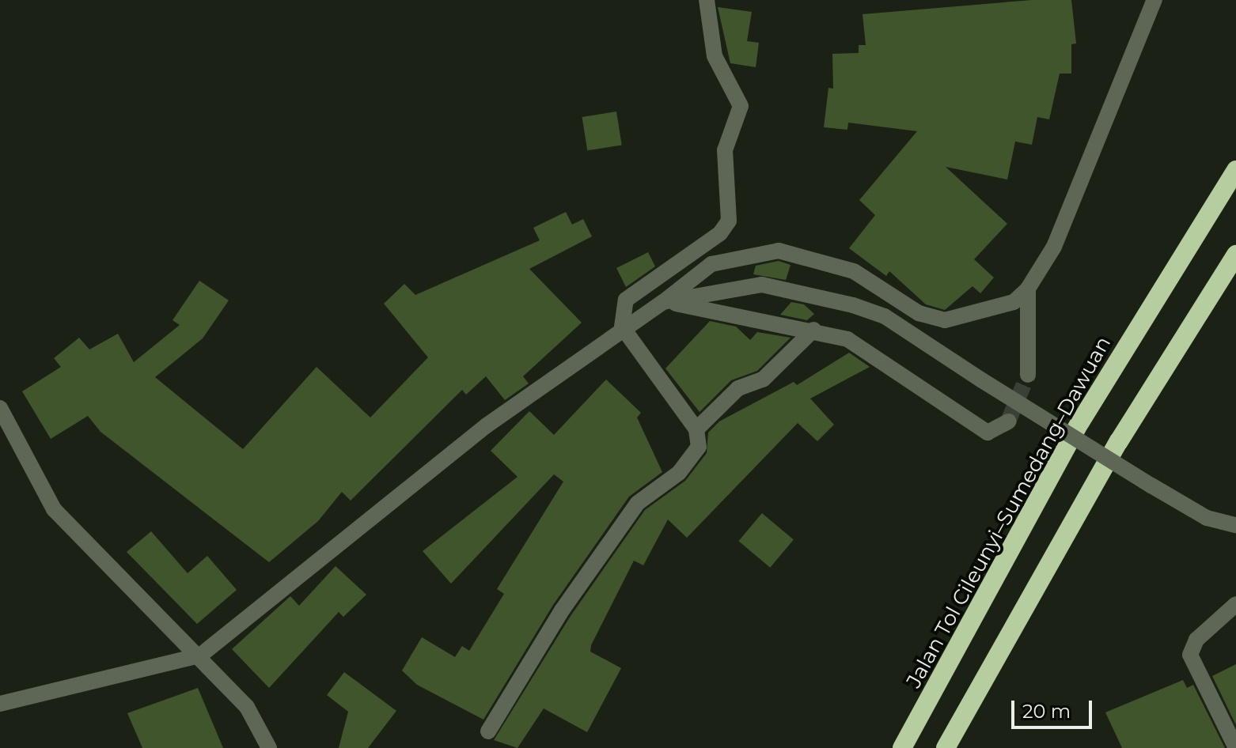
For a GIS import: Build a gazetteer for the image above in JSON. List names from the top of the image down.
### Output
{
  "streets": {
    "highway": ["Jalan Tol Cileunyi–Sumedang–Dawuan"]
  },
  "scale_bar": "20 m"
}
